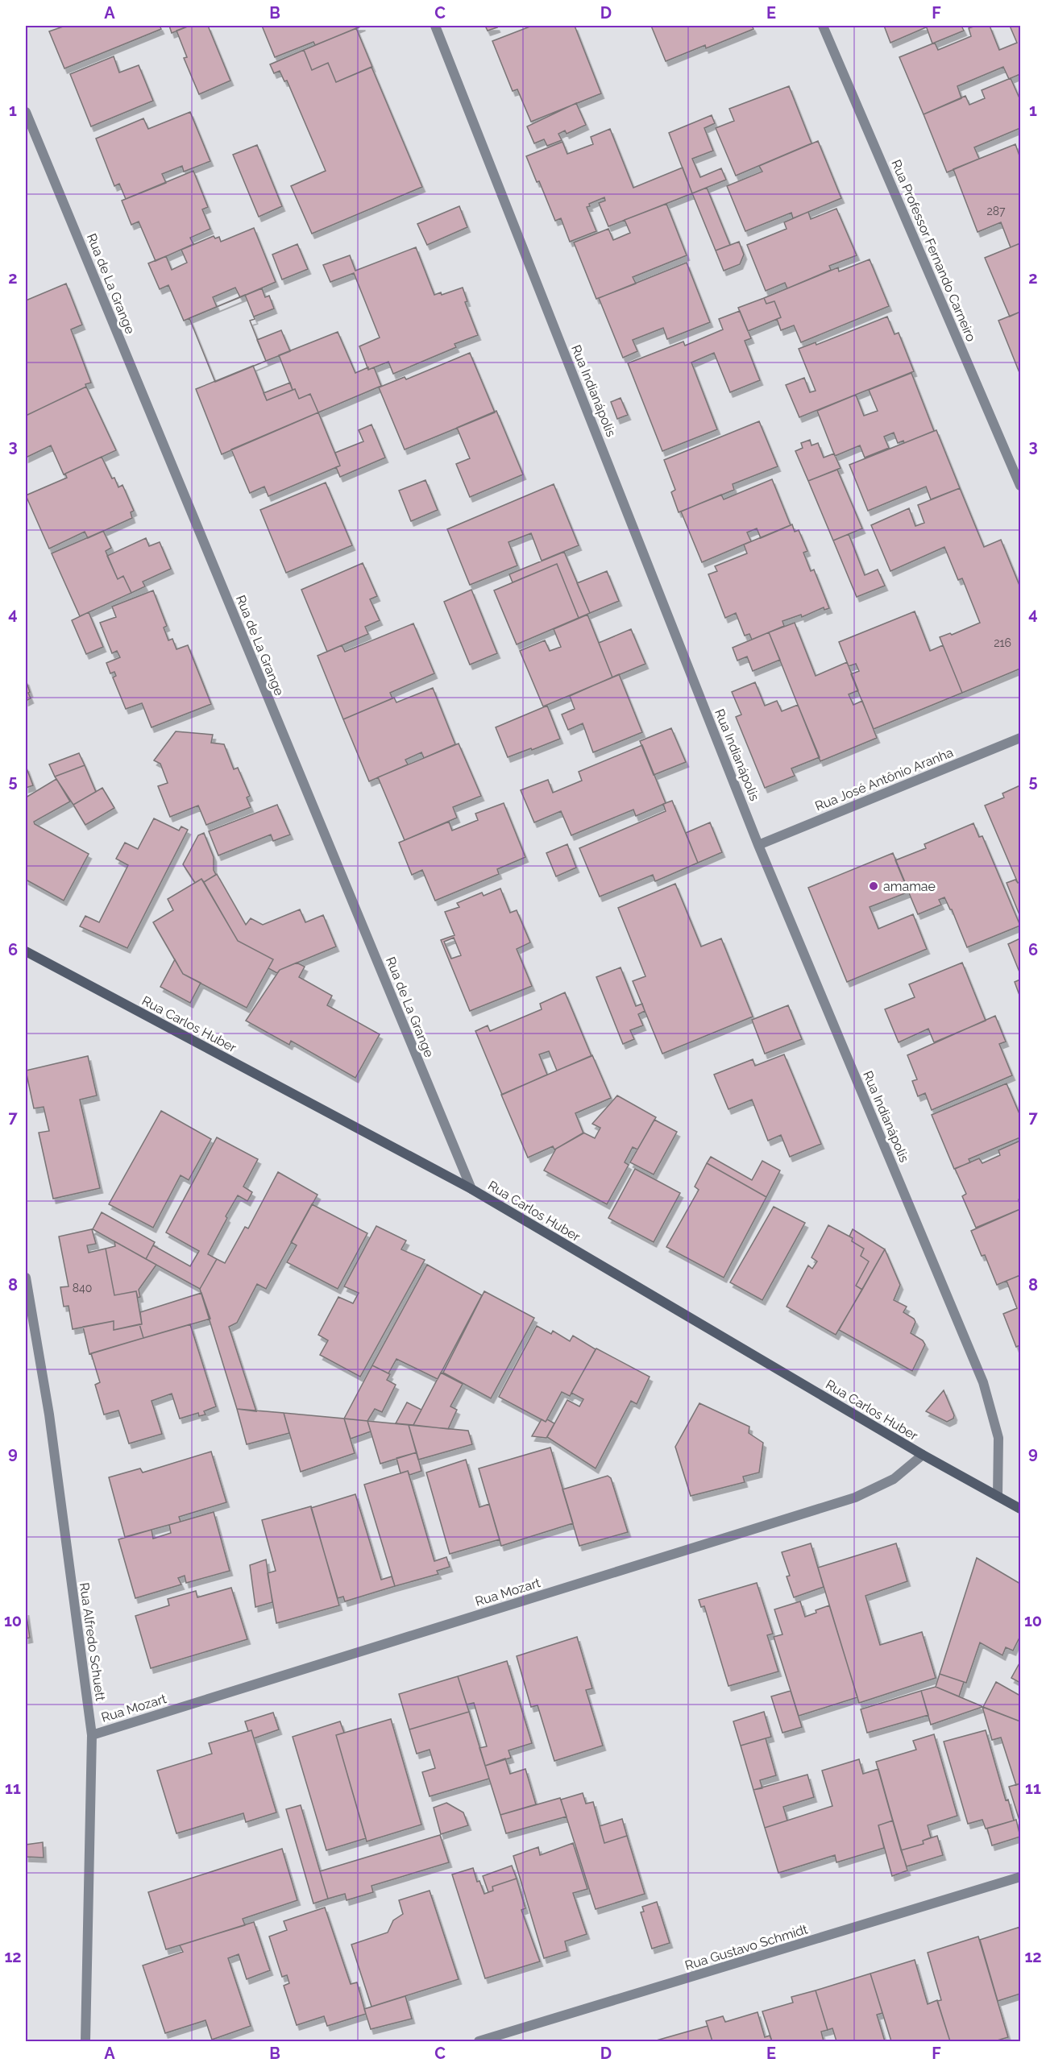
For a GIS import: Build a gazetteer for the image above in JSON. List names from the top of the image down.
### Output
{
  "streets": {
    "main road": ["Rua Carlos Huber"],
    "street": [
      "Rua Professor Fernando Carneiro",
      "Rua de La Grange",
      "Rua Indianápolis",
      "Rua José Antônio Aranha",
      "Rua Mozart",
      "Rua Alfredo Schuett",
      "Rua Gustavo Schmidt"
    ]
  },
  "crossings": [
    ["Rua de La Grange", "Rua Carlos Huber"],
    ["Rua Indianápolis", "Rua José Antônio Aranha"],
    ["Rua Indianápolis", "Rua Carlos Huber"],
    ["Rua Carlos Huber", "Rua Mozart"],
    ["Rua Mozart", "Rua Alfredo Schuett"]
  ],
  "places": ["amamae"],
  "house_numbers": ["287", "216", "840"],
  "grid": {
    "columns": [
      "A",
      "B",
      "C",
      "D",
      "E",
      "F"
    ],
    "rows": [
      "1",
      "2",
      "3",
      "4",
      "5",
      "6",
      "7",
      "8",
      "9",
      "10",
      "11",
      "12"
    ]
  }
}
